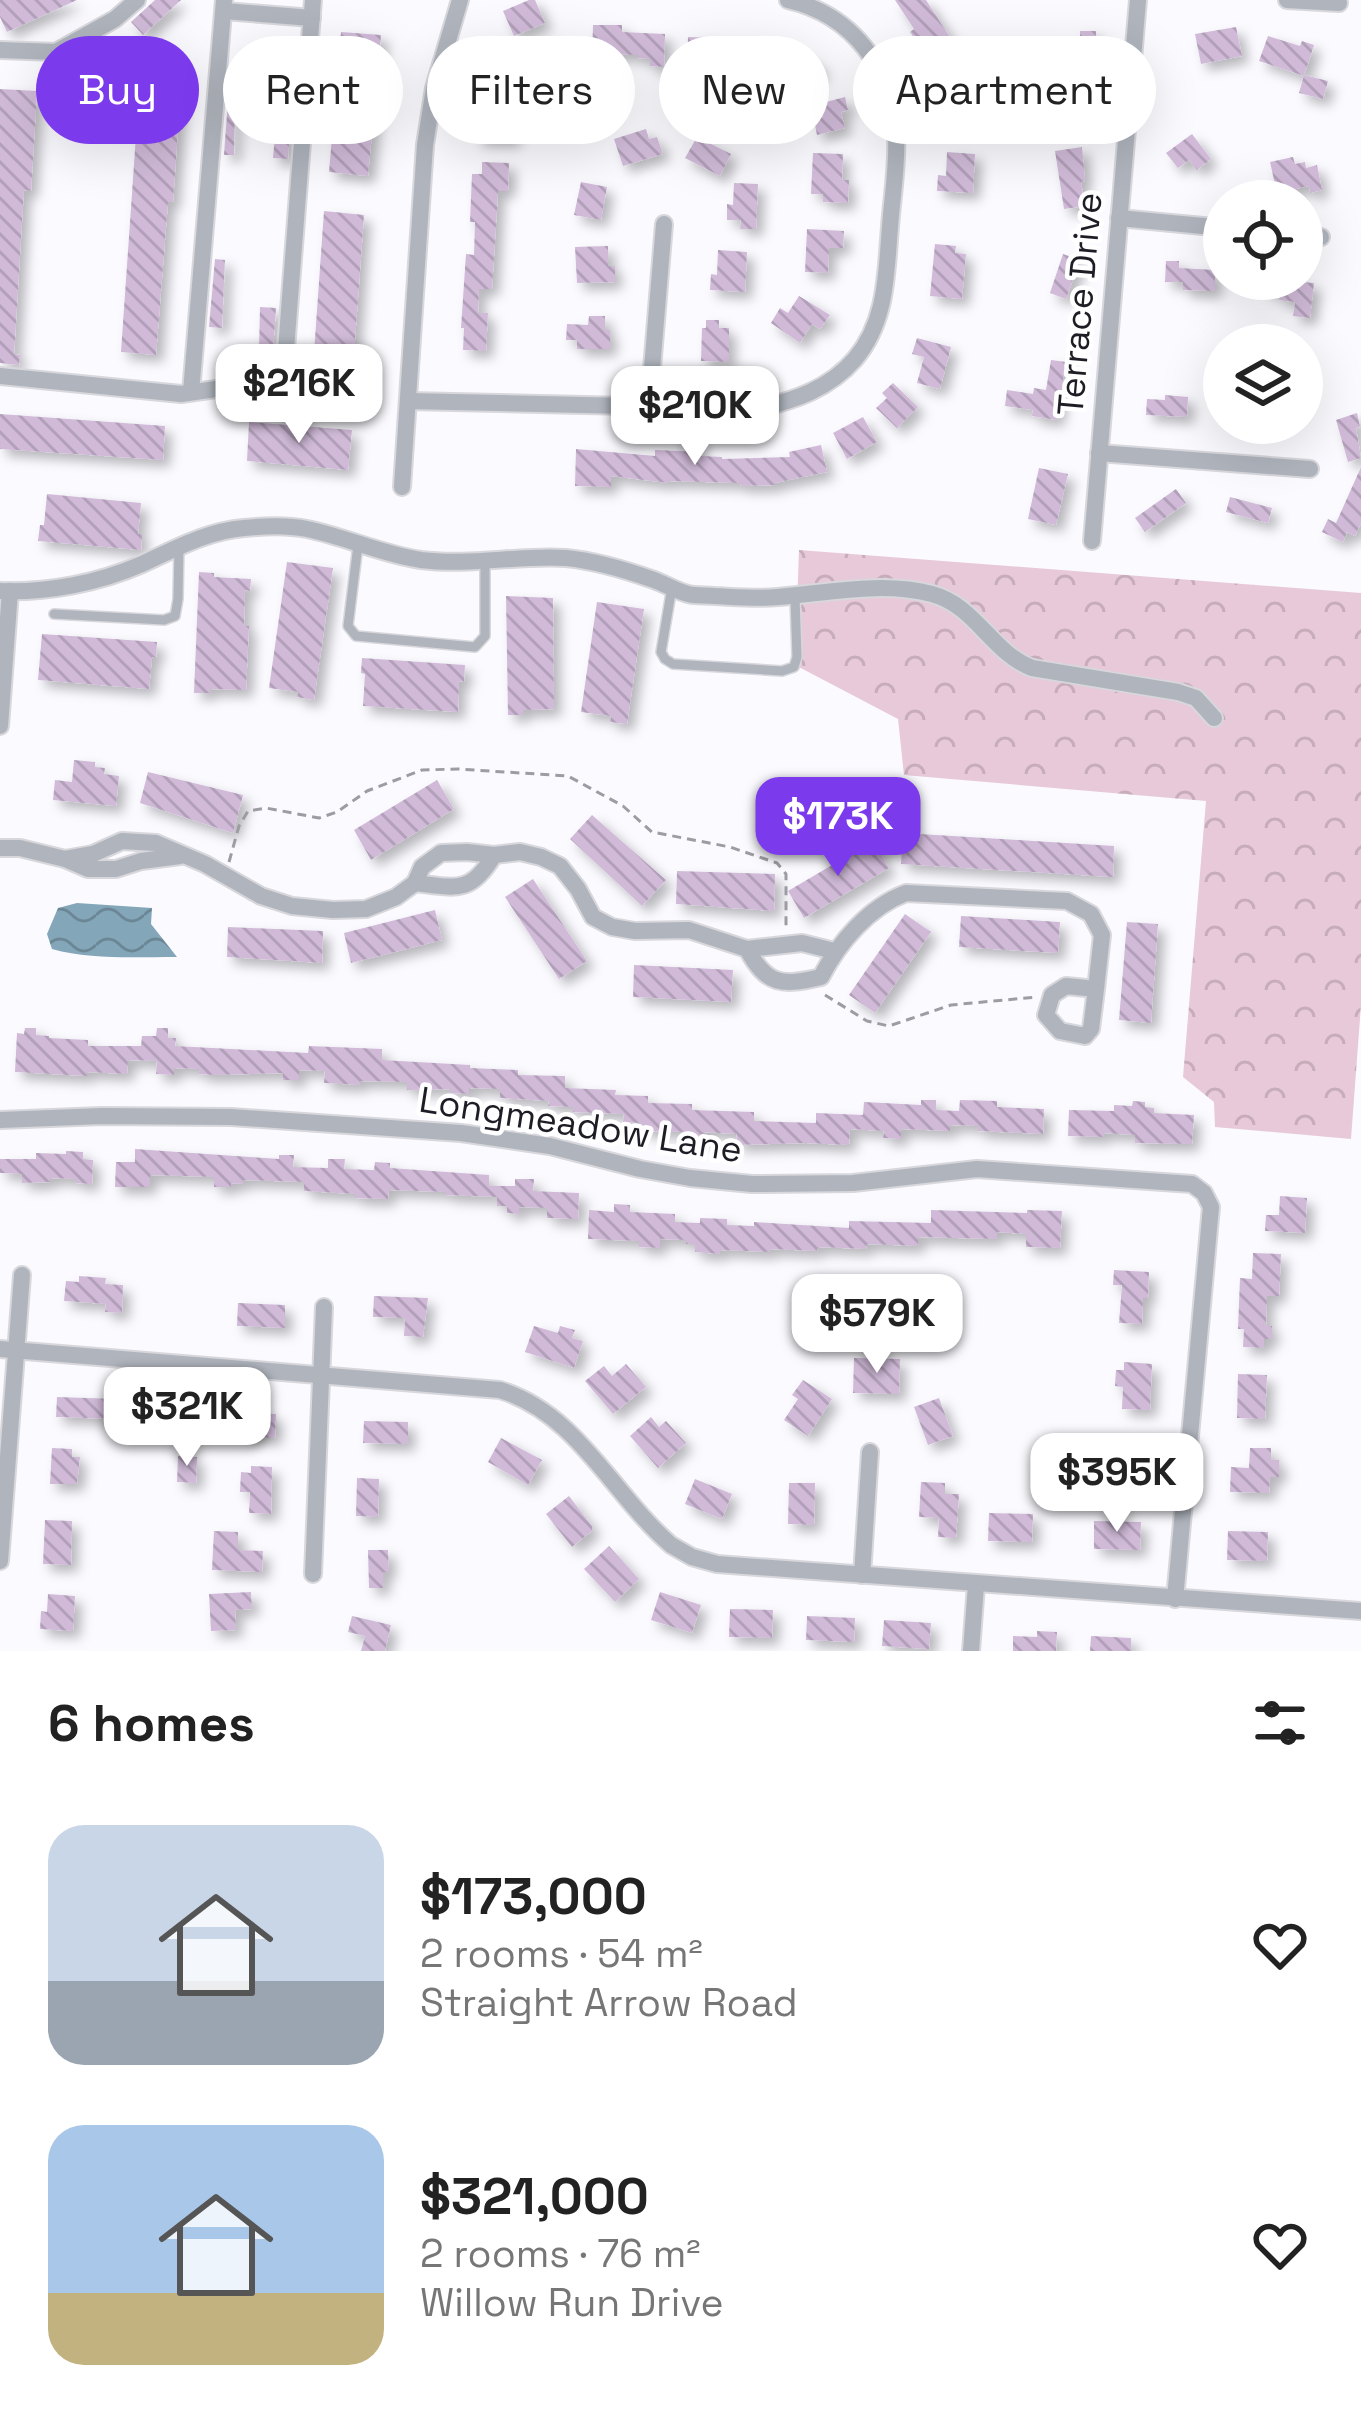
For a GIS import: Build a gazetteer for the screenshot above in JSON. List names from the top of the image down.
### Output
{
  "streets": {
    "street": ["Terrace Drive", "Longmeadow Lane"]
  },
  "page": {
    "chip": [
      "Buy",
      "Rent",
      "Filters",
      "New",
      "Apartment"
    ],
    "price": [
      "$216K",
      "$210K",
      "$173K",
      "$579K",
      "$321K",
      "$395K"
    ],
    "heading": "6 homes",
    "list": [
      {
        "name": "$173,000",
        "note": "2 rooms · 54 m² · Straight Arrow Road"
      },
      {
        "name": "$321,000",
        "note": "2 rooms · 76 m² · Willow Run Drive"
      }
    ]
  }
}
